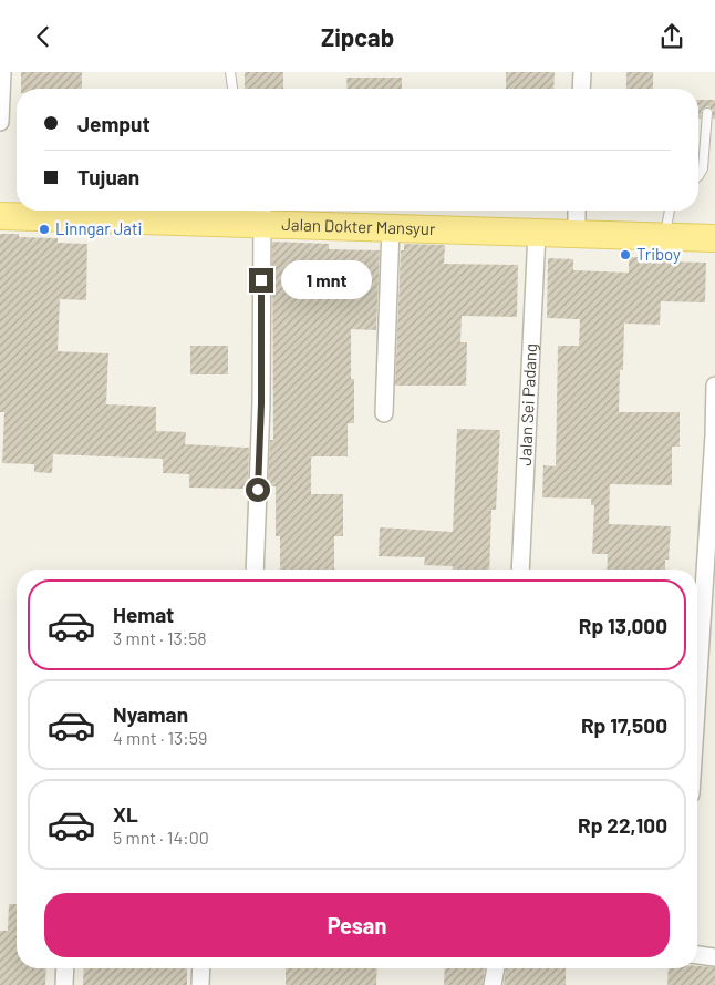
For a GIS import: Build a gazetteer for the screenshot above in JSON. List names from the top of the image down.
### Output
{
  "streets": {
    "main road": ["Jalan Dokter Mansyur"],
    "street": ["Jalan Sei Padang"]
  },
  "crossings": [
    ["Jalan Dokter Mansyur", "Jalan Sei Padang"]
  ],
  "places": ["Linngar Jati", "Triboy"],
  "page": {
    "header": "Zipcab",
    "banner": ["Jemput", "Tujuan"],
    "bubble": "1 mnt",
    "list": [
      {
        "name": "Hemat",
        "note": "3 mnt · 13:58",
        "value": "Rp 13,000"
      },
      {
        "name": "Nyaman",
        "note": "4 mnt · 13:59",
        "value": "Rp 17,500"
      },
      {
        "name": "XL",
        "note": "5 mnt · 14:00",
        "value": "Rp 22,100"
      }
    ],
    "buttons": "Pesan"
  }
}
